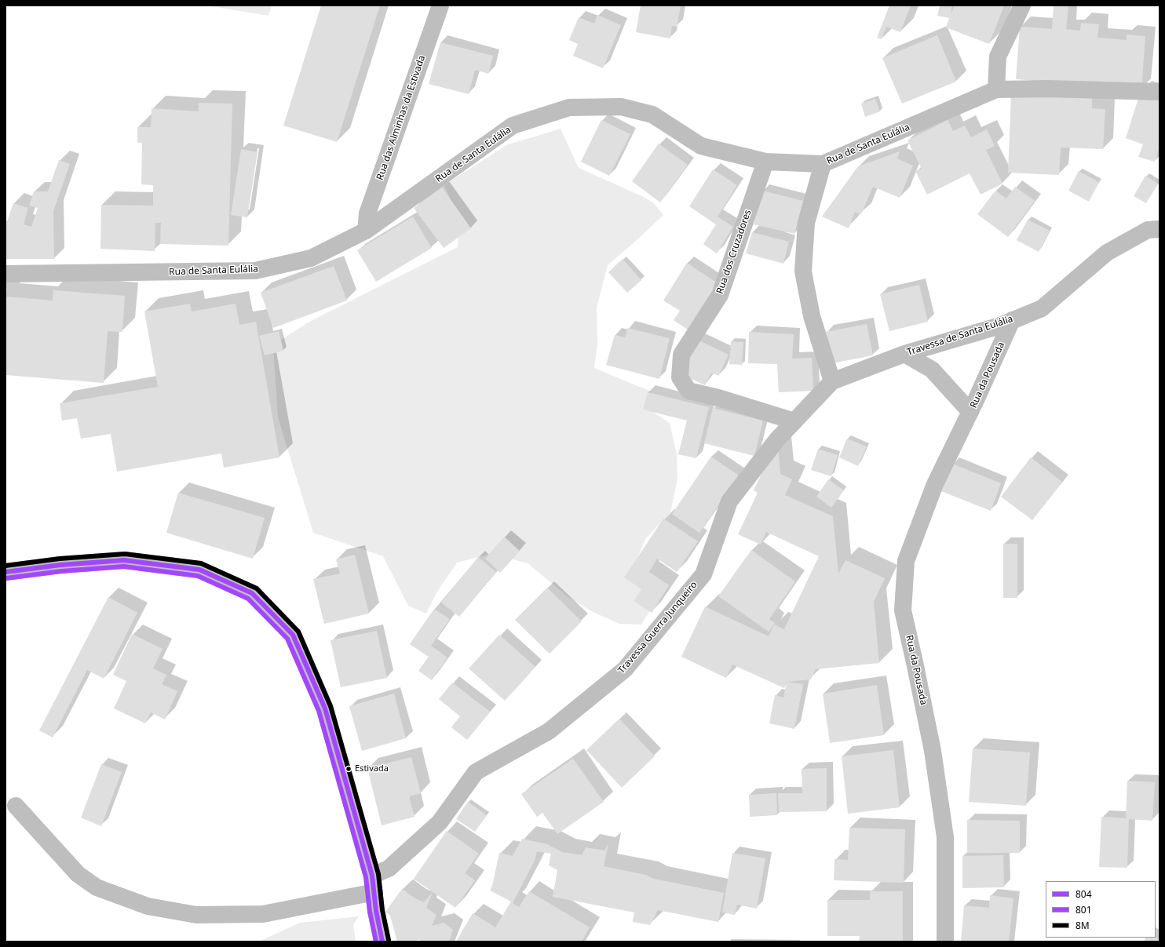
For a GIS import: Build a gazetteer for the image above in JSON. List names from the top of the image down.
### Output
{
  "streets": {
    "street": [
      "Rua das Alminhas da Estivada",
      "Rua de Santa Eulália",
      "Rua dos Cruzadores",
      "Travessa de Santa Eulália",
      "Rua da Pousada",
      "Travessa Guerra Junqueiro"
    ]
  },
  "crossings": [
    ["Rua das Alminhas da Estivada", "Rua de Santa Eulália"],
    ["Rua de Santa Eulália", "Rua dos Cruzadores"],
    ["Rua dos Cruzadores", "Travessa Guerra Junqueiro"],
    ["Travessa de Santa Eulália", "Rua da Pousada"],
    ["Travessa de Santa Eulália", "Travessa Guerra Junqueiro"]
  ],
  "places": ["Estivada"],
  "lines": ["transit line 8M", "transit line 804", "transit line 801"],
  "legend": ["804", "801", "8M"]
}
